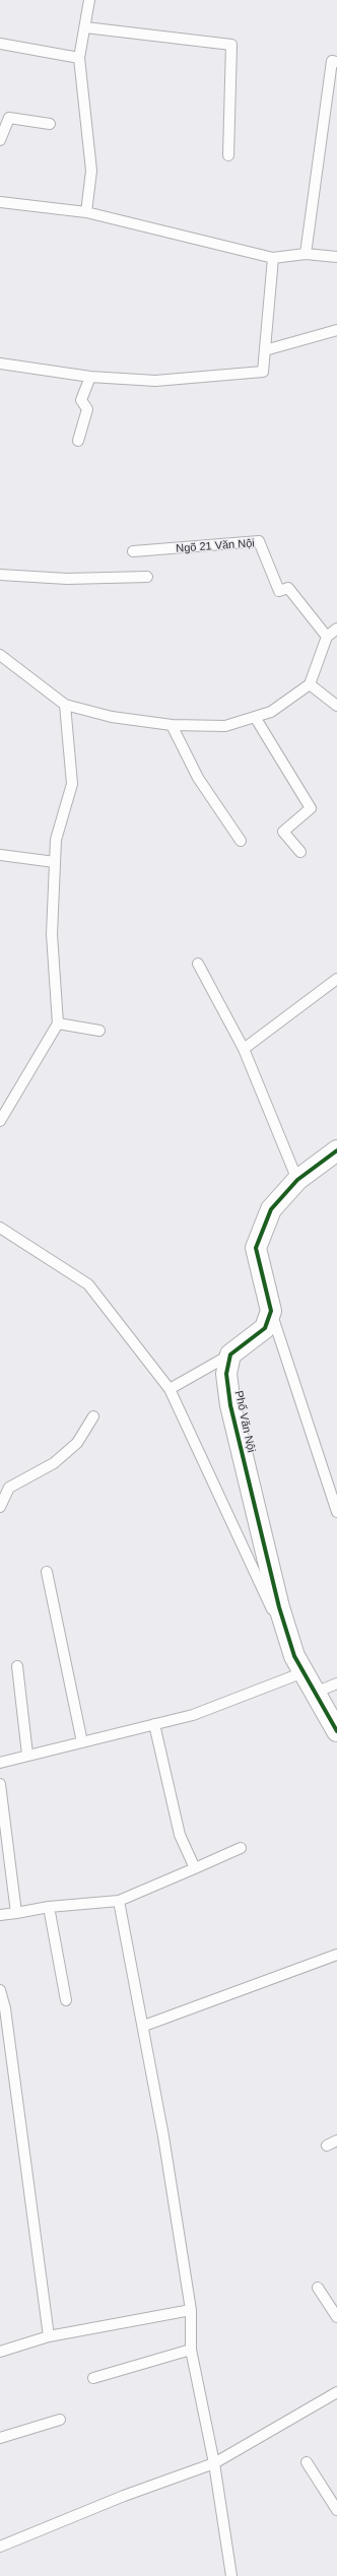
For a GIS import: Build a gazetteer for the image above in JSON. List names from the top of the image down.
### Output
{
  "streets": {
    "street": ["Phố Văn Nội"],
    "lane": ["Ngõ 21 Văn Nội"]
  }
}
